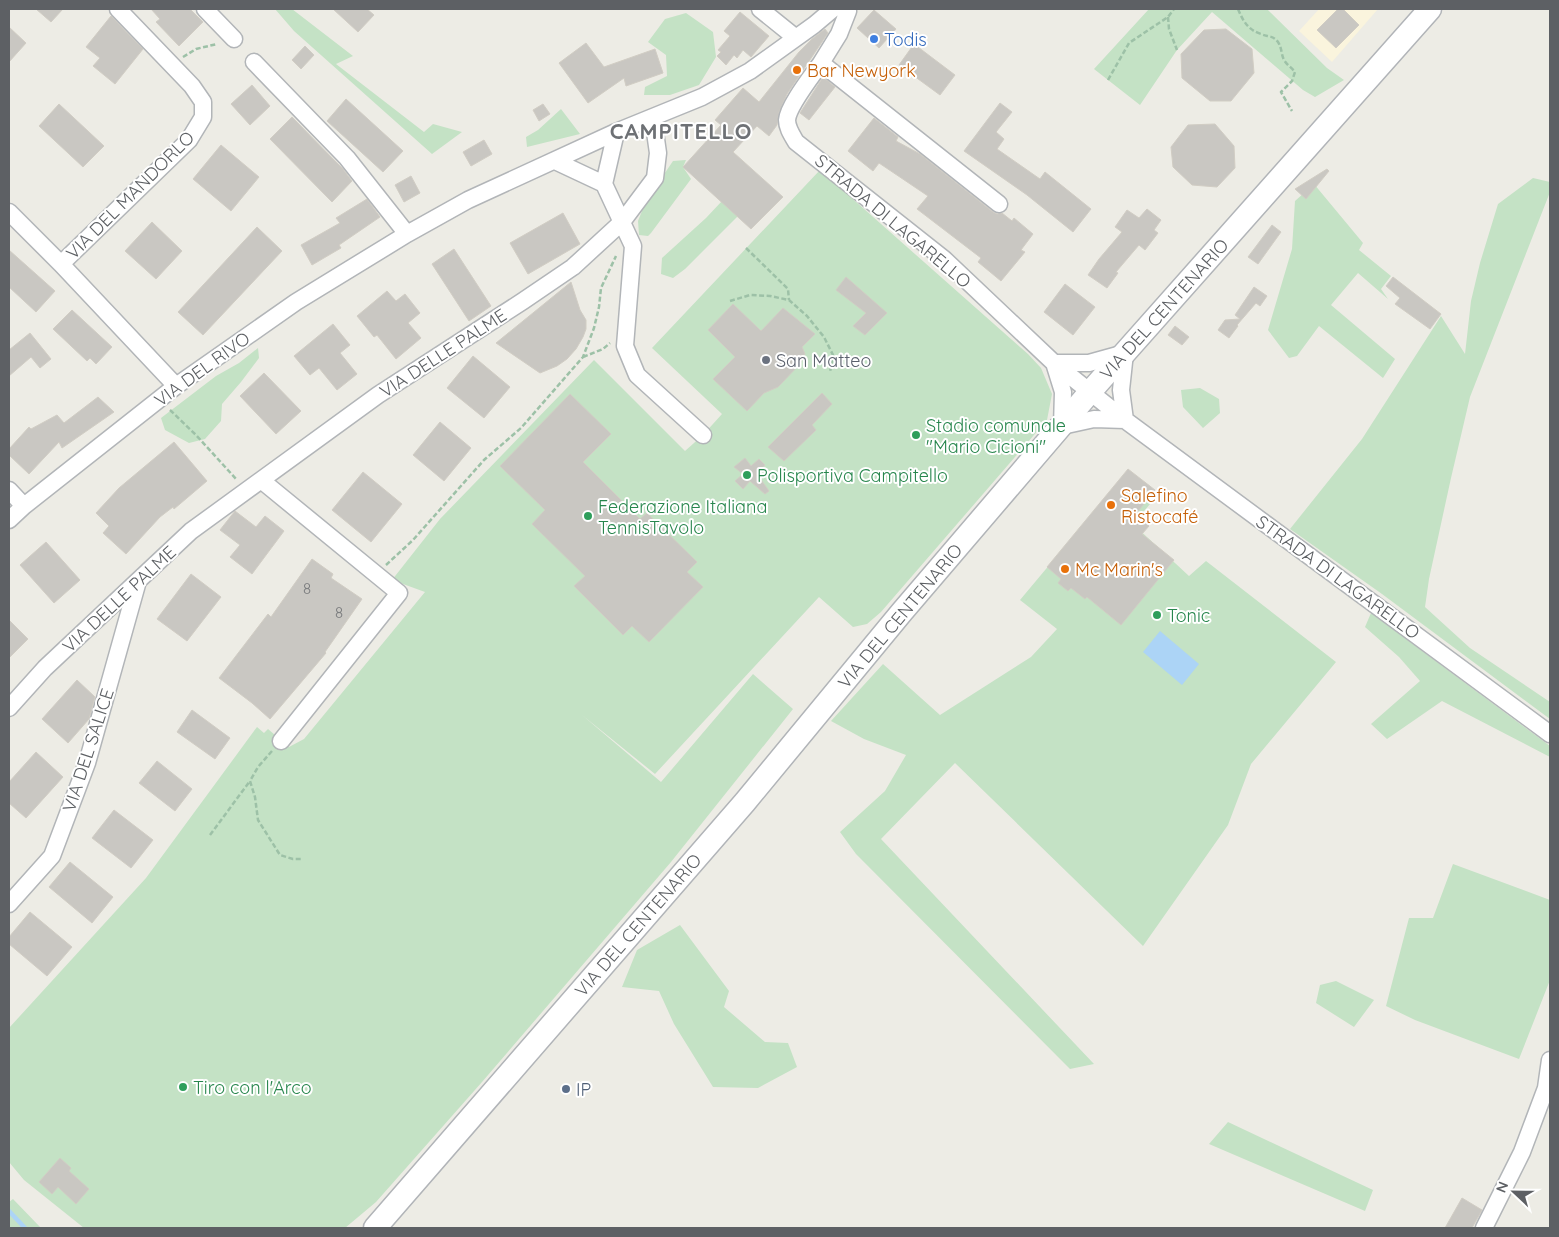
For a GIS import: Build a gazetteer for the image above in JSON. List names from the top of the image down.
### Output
{
  "streets": {
    "street": [
      "VIA DEL MANDORLO",
      "STRADA DI LAGARELLO",
      "VIA DEL CENTENARIO",
      "VIA DELLE PALME",
      "VIA DEL RIVO",
      "VIA DEL SALICE"
    ]
  },
  "crossings": [
    ["VIA DEL MANDORLO", "VIA DEL RIVO"],
    ["STRADA DI LAGARELLO", "VIA DEL CENTENARIO"],
    ["VIA DELLE PALME", "VIA DEL RIVO"],
    ["VIA DELLE PALME", "VIA DEL SALICE"]
  ],
  "districts": ["CAMPITELLO"],
  "places": [
    "Todis",
    "Bar Newyork",
    "San Matteo",
    "Stadio comunale \"Mario Cicioni\"",
    "Polisportiva Campitello",
    "Salefino Ristocafé",
    "Federazione Italiana TennisTavolo",
    "Mc Marin's",
    "Tonic",
    "Tiro con l'Arco",
    "IP"
  ],
  "house_numbers": ["8", "8"],
  "north": "left"
}
